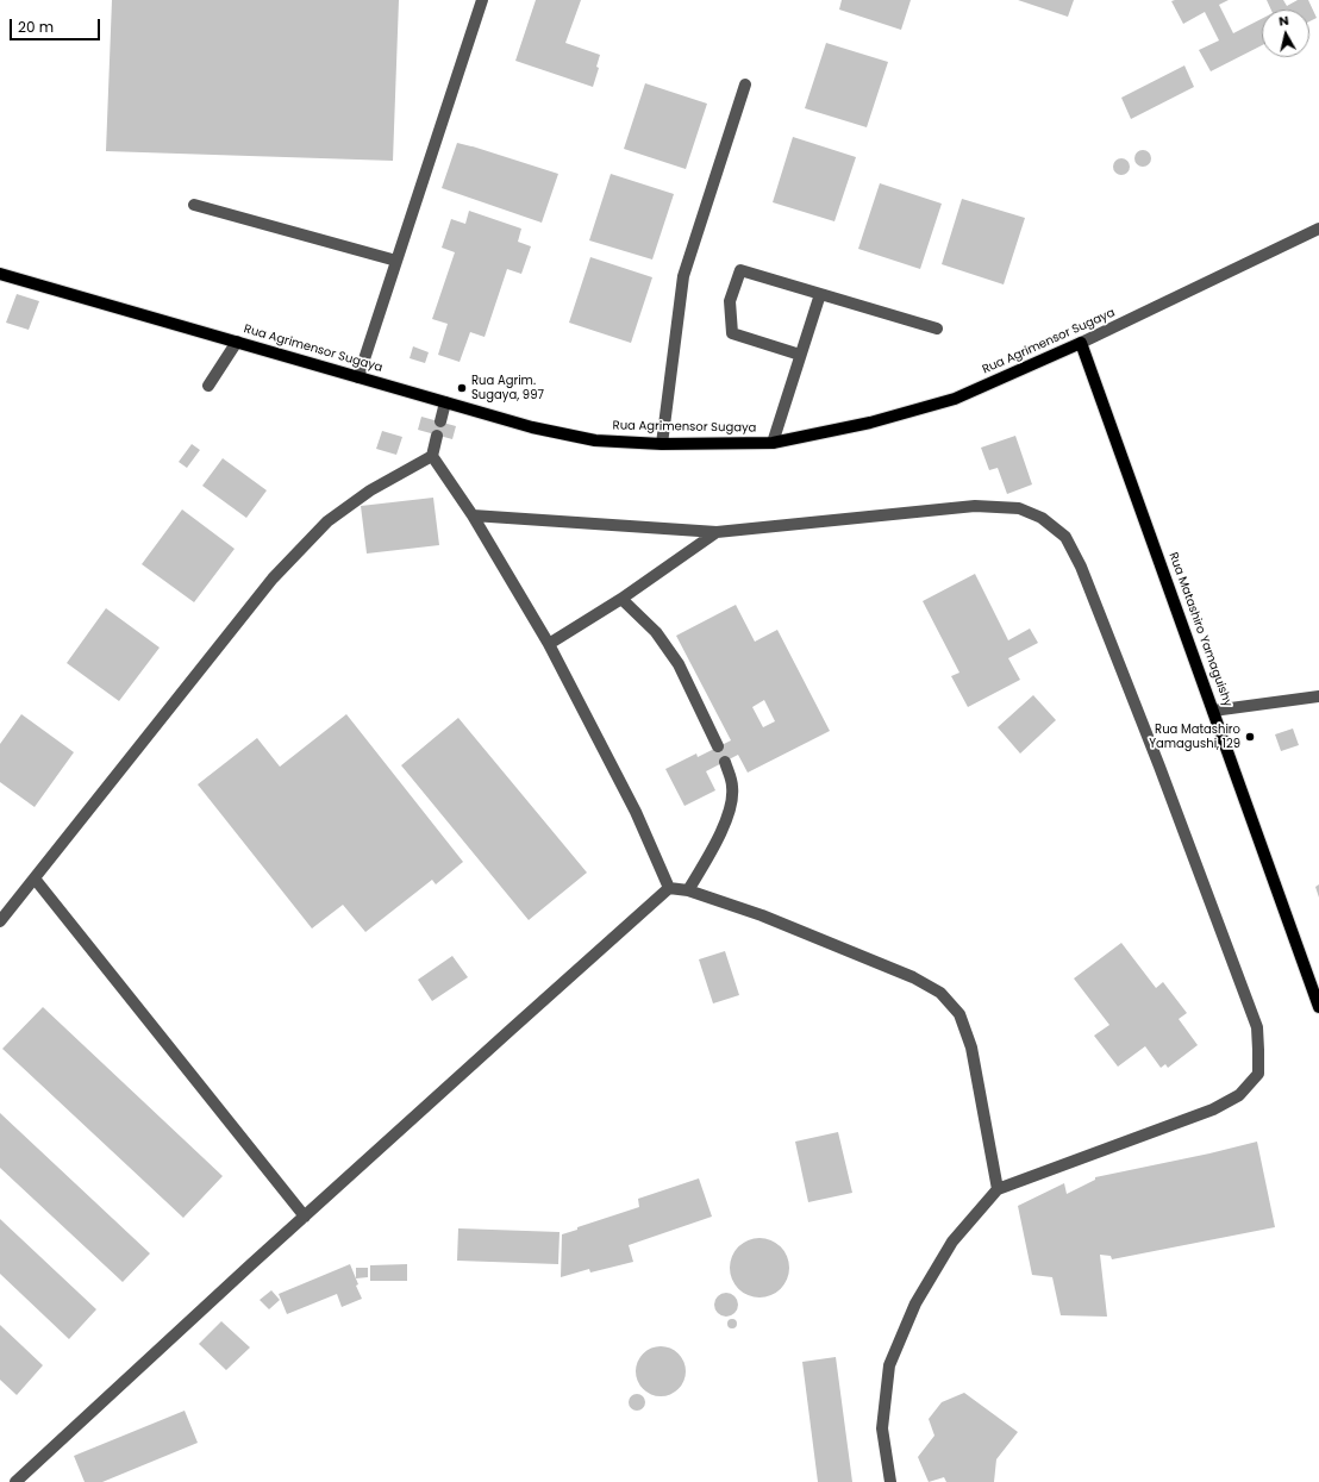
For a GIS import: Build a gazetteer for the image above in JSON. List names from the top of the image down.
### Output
{
  "streets": {
    "main road": ["Rua Agrimensor Sugaya", "Rua Matashiro Yamaguishy"]
  },
  "crossings": [
    ["Rua Agrimensor Sugaya", "Rua Matashiro Yamaguishy"]
  ],
  "places": ["Rua Agrim. Sugaya, 997", "Rua Matashiro Yamagushi, 129"],
  "scale_bar": "20 m",
  "north": "top"
}
